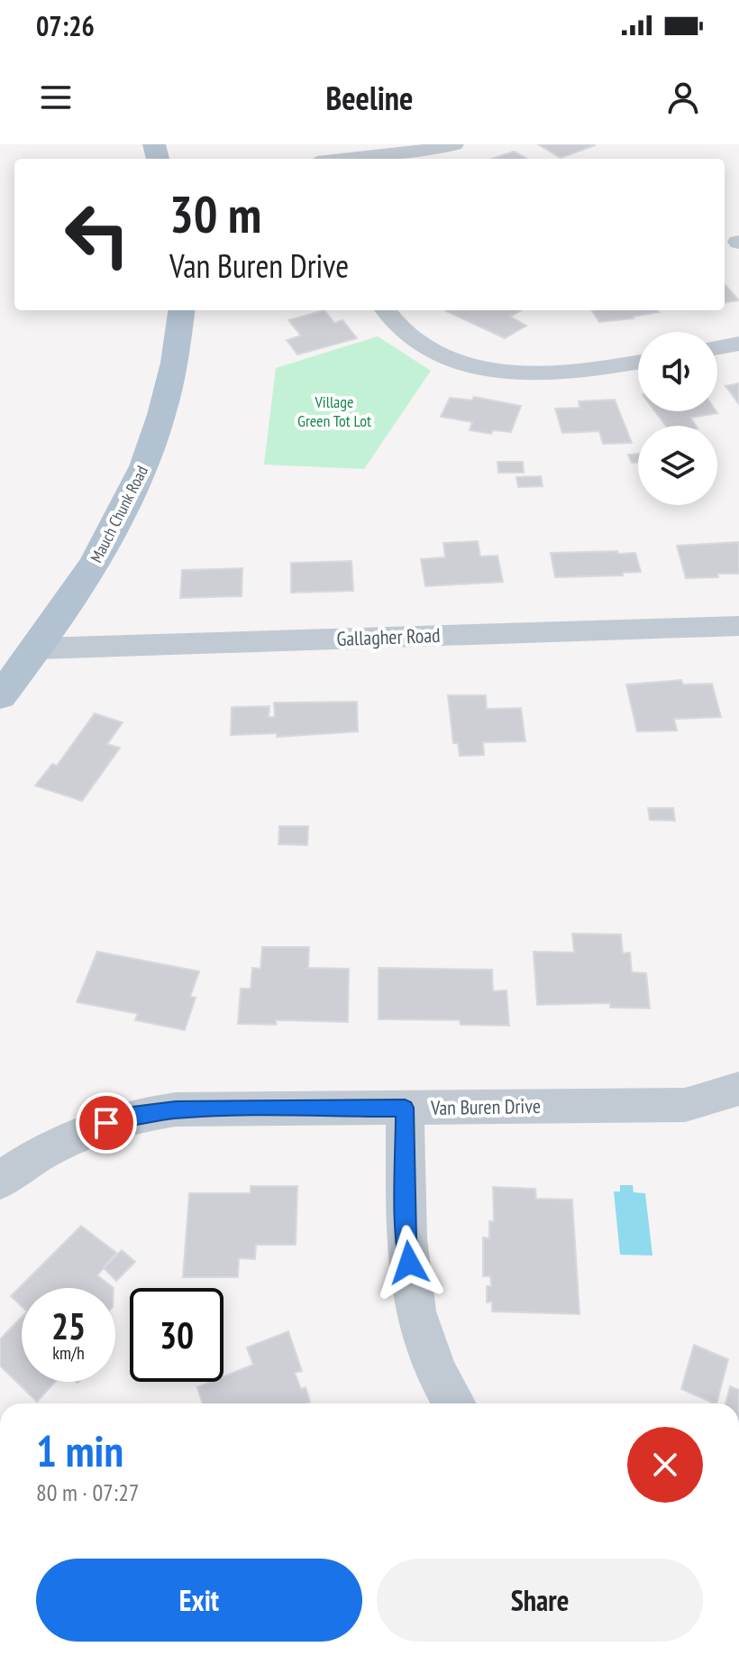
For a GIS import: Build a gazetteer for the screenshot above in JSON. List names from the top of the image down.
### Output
{
  "streets": {
    "main road": ["Mauch Chunk Road"],
    "street": ["Gallagher Road", "Van Buren Drive"]
  },
  "crossings": [
    ["Mauch Chunk Road", "Gallagher Road"]
  ],
  "parks": ["Village Green Tot Lot"],
  "page": {
    "status": "07:26",
    "header": "Beeline",
    "turn": ["30 m", "Van Buren Drive"],
    "speed": "25 km/h",
    "limit": "30",
    "heading": ["1 min", "80 m · 07:27"],
    "buttons": ["Exit", "Share"]
  }
}
